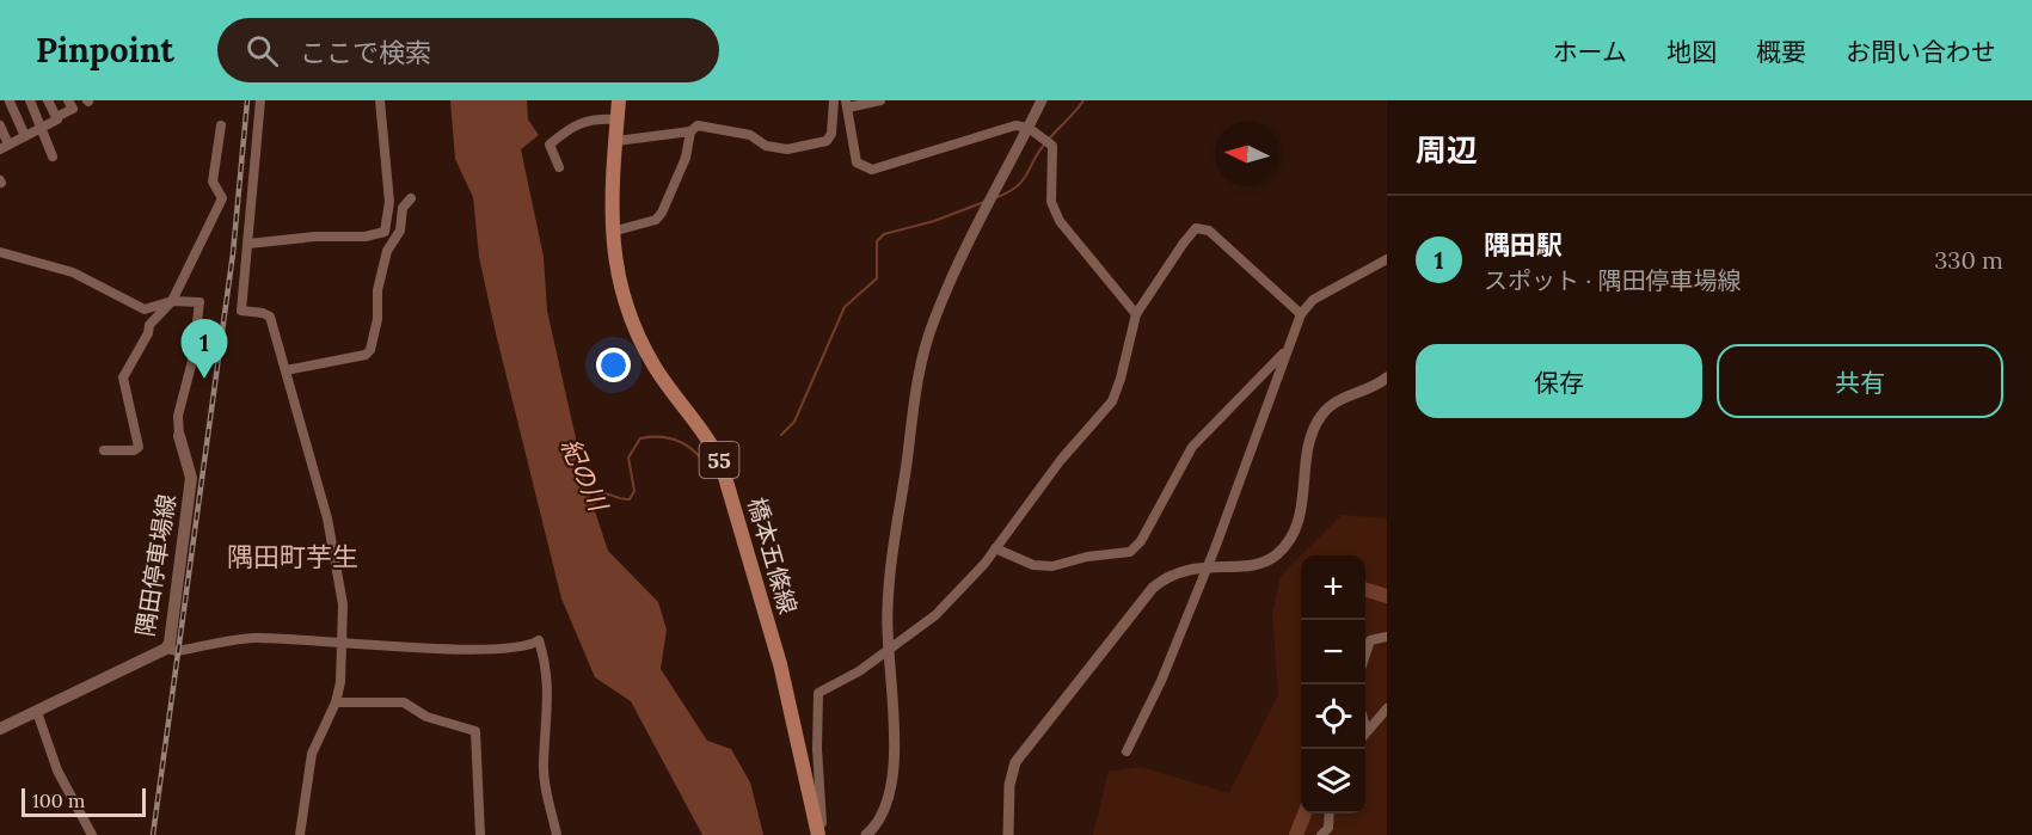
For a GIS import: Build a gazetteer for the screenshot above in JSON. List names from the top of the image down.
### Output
{
  "streets": {
    "main road": ["55", "橋本五條線", "隅田停車場線"]
  },
  "districts": ["隅田町芋生"],
  "water": ["紀の川"],
  "scale_bar": "100 m",
  "north": "left",
  "page": {
    "header": "Pinpoint",
    "search": "ここで検索",
    "nav": [
      "ホーム",
      "地図",
      "概要",
      "お問い合わせ"
    ],
    "heading": "周辺",
    "list": [
      {
        "mark": "1",
        "name": "隅田駅",
        "note": "スポット · 隅田停車場線",
        "value": "330 m"
      }
    ],
    "pins": "1",
    "buttons": ["保存", "共有"],
    "map_buttons": ["+", "−"],
    "scale": "100 m"
  }
}
